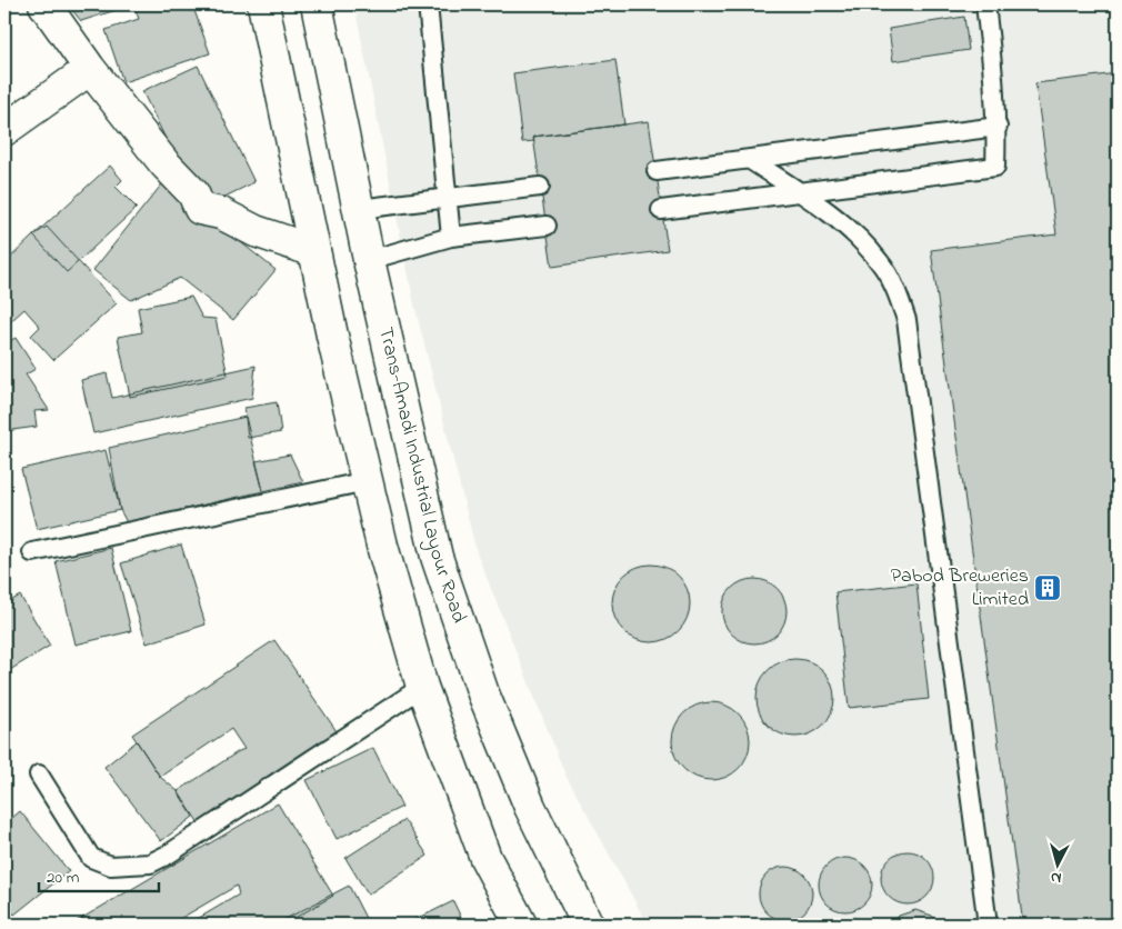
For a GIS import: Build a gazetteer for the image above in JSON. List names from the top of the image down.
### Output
{
  "streets": {
    "main road": ["Trans-Amadi Industrial Layour Road"]
  },
  "places": {
    "building": ["Pabod Breweries Limited"]
  },
  "scale_bar": "20 m",
  "north": "bottom"
}
